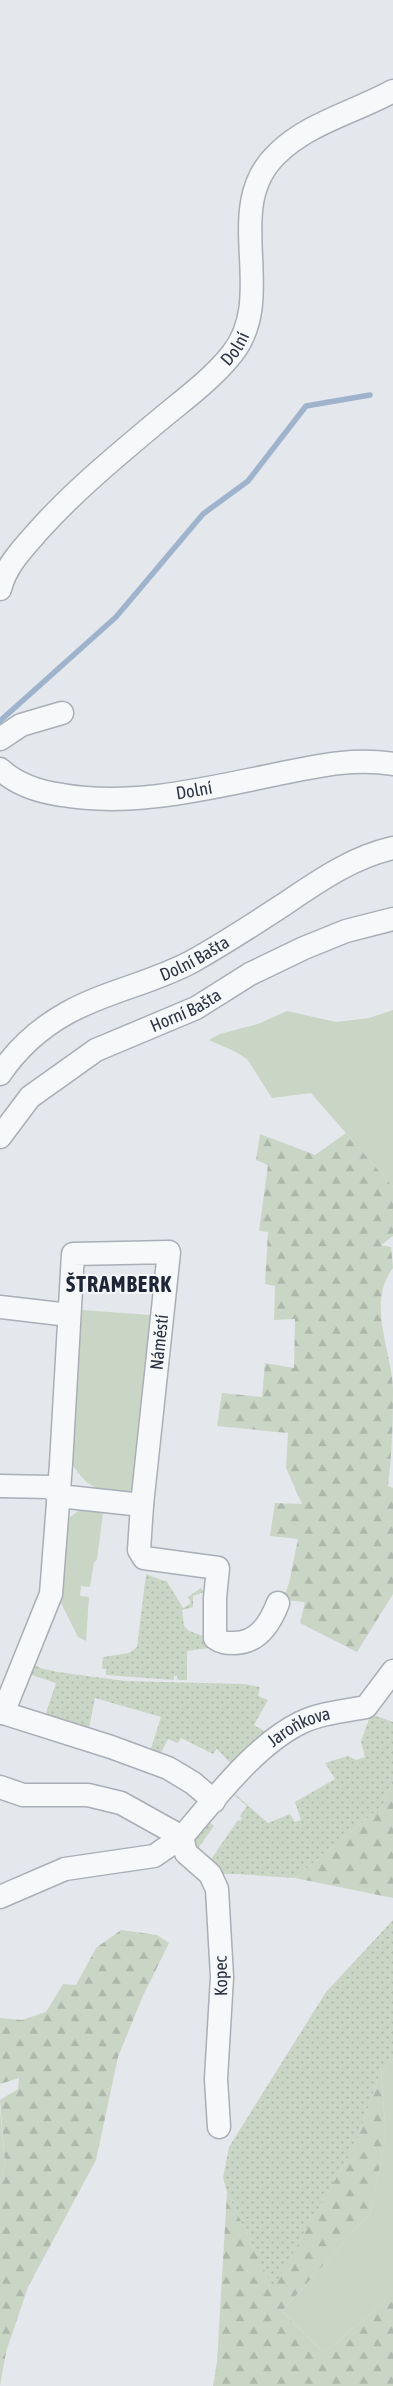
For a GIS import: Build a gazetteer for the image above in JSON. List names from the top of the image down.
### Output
{
  "streets": {
    "street": [
      "Dolní",
      "Dolní Bašta",
      "Horní Bašta",
      "Náměstí",
      "Jaroňkova",
      "Kopec"
    ]
  },
  "districts": ["ŠTRAMBERK"]
}
